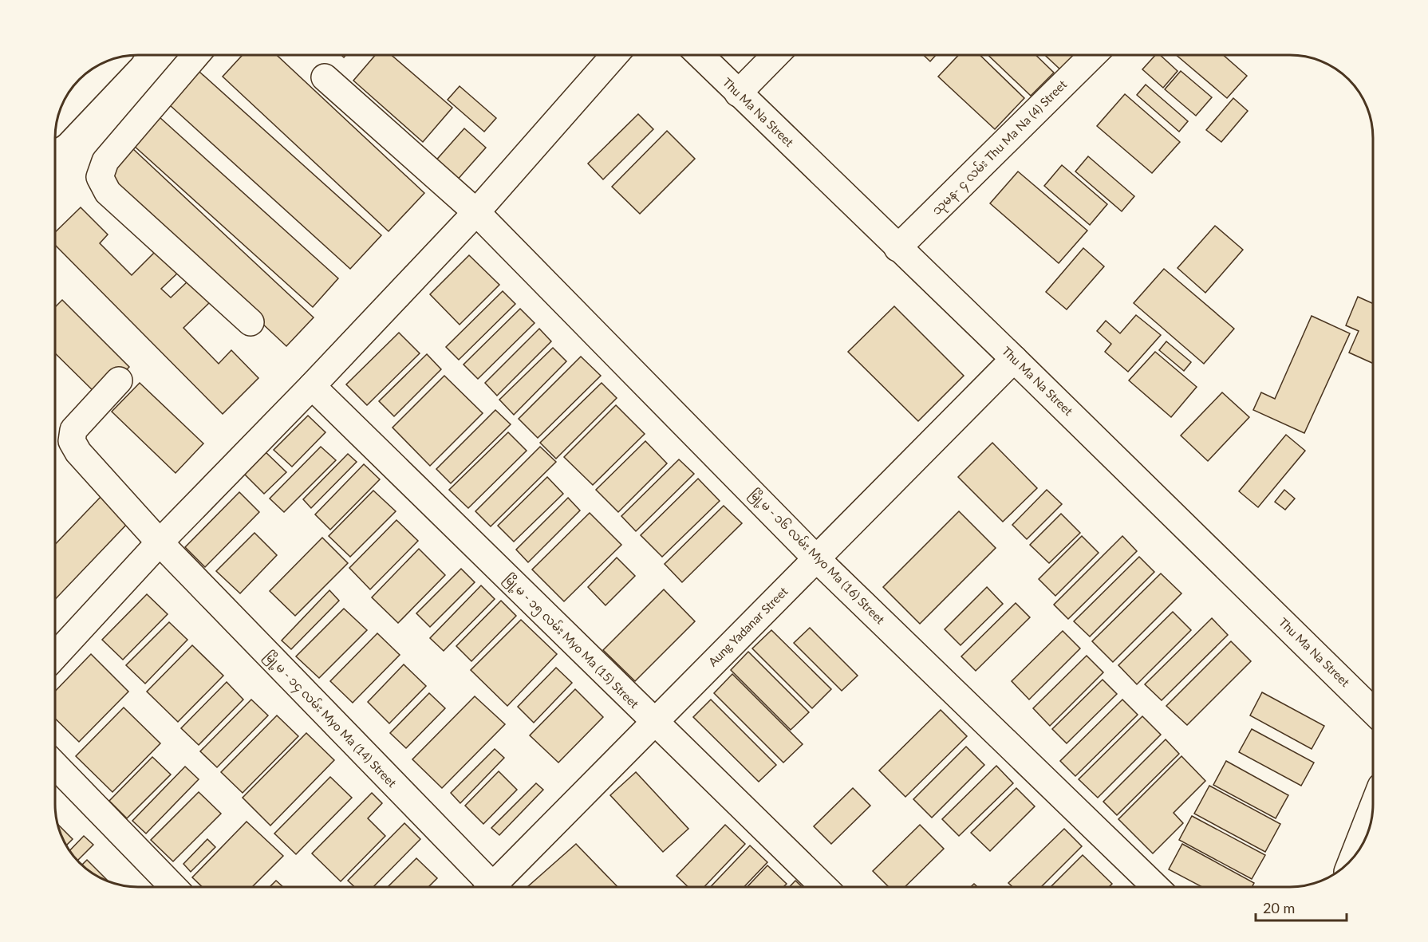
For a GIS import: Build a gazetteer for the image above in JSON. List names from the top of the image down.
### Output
{
  "streets": {
    "street": [
      "Thu Ma Na Street",
      "သုမန- ၄ လမ်း Thu Ma Na (4) Street",
      "မြို့မ - ၁၆ လမ်း Myo Ma (16) Street",
      "Aung Yadanar Street",
      "မြို့မ - ၁၅ လမ်း Myo Ma (15) Street",
      "မြို့မ - ၁၄ လမ်း Myo Ma (14) Street"
    ]
  },
  "crossings": [
    ["Thu Ma Na Street", "သုမန- ၄ လမ်း Thu Ma Na (4) Street"],
    ["Thu Ma Na Street", "Aung Yadanar Street"],
    ["မြို့မ - ၁၆ လမ်း Myo Ma (16) Street", "Aung Yadanar Street"],
    ["Aung Yadanar Street", "မြို့မ - ၁၅ လမ်း Myo Ma (15) Street"]
  ],
  "scale_bar": "20 m"
}
